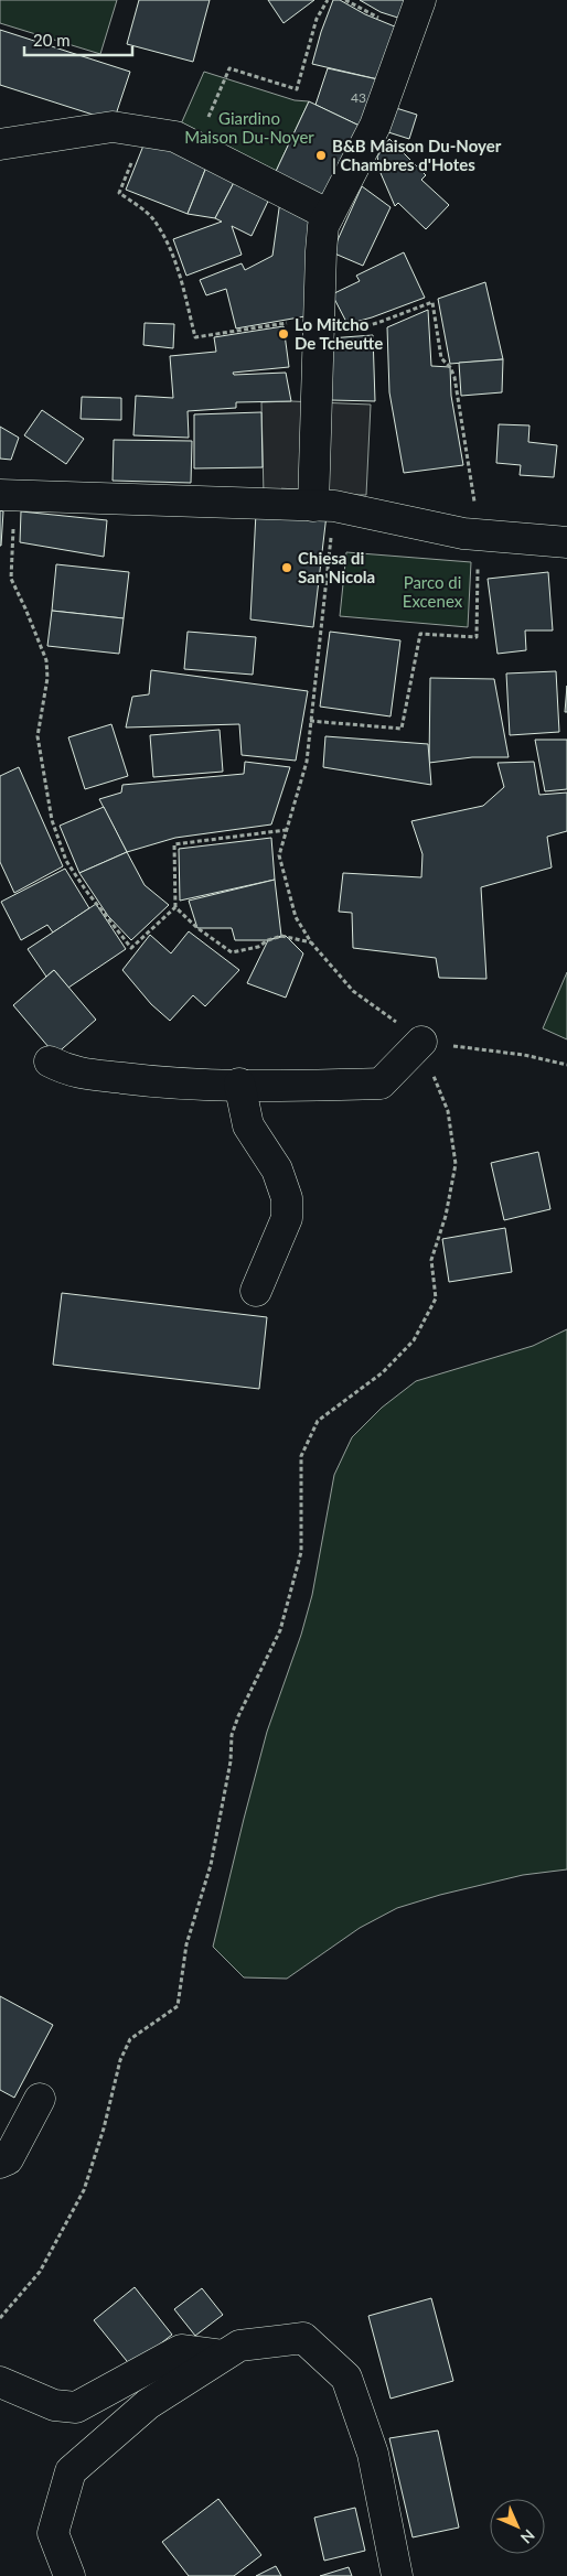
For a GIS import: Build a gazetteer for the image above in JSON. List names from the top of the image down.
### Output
{
  "parks": ["Giardino Maison Du-Noyer", "Parco di Excenex"],
  "places": ["B&B Maison Du-Noyer | Chambres d'Hotes", "Lo Mitcho De Tcheutte", "Chiesa di San Nicola"],
  "house_numbers": ["43"],
  "scale_bar": "20 m",
  "north": "bottom right"
}
